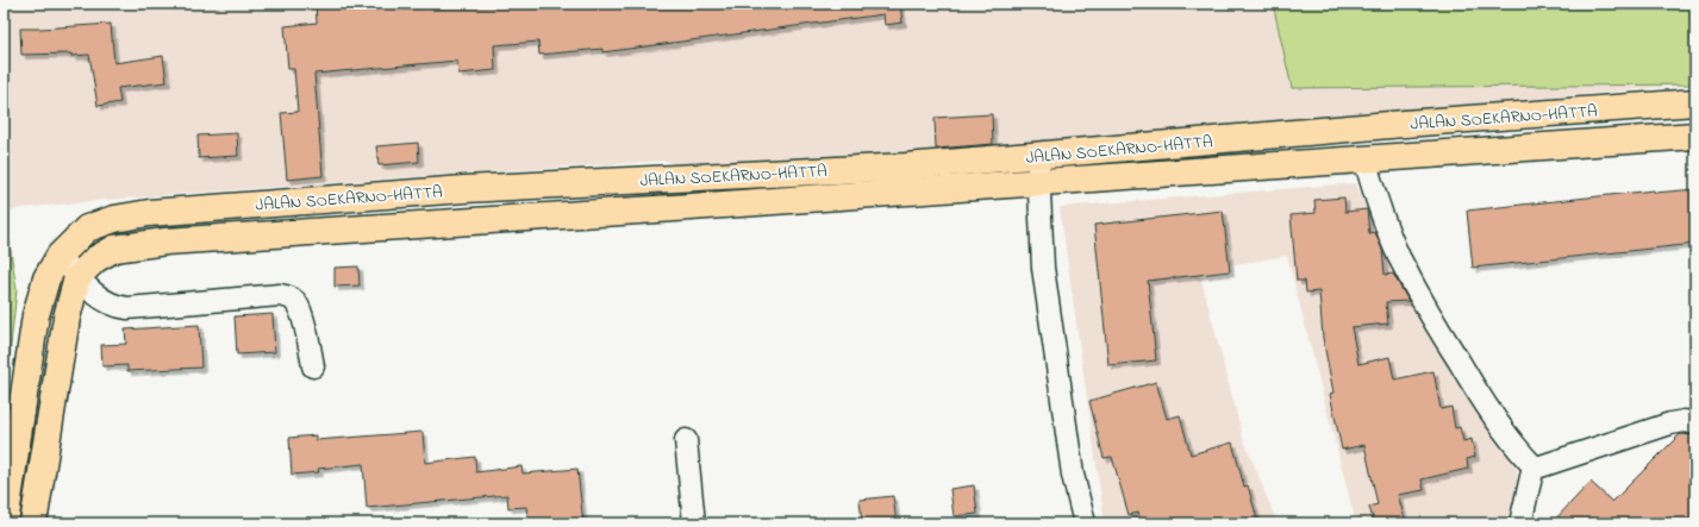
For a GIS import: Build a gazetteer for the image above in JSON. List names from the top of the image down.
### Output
{
  "streets": {
    "highway": ["JALAN SOEKARNO-HATTA"]
  }
}
